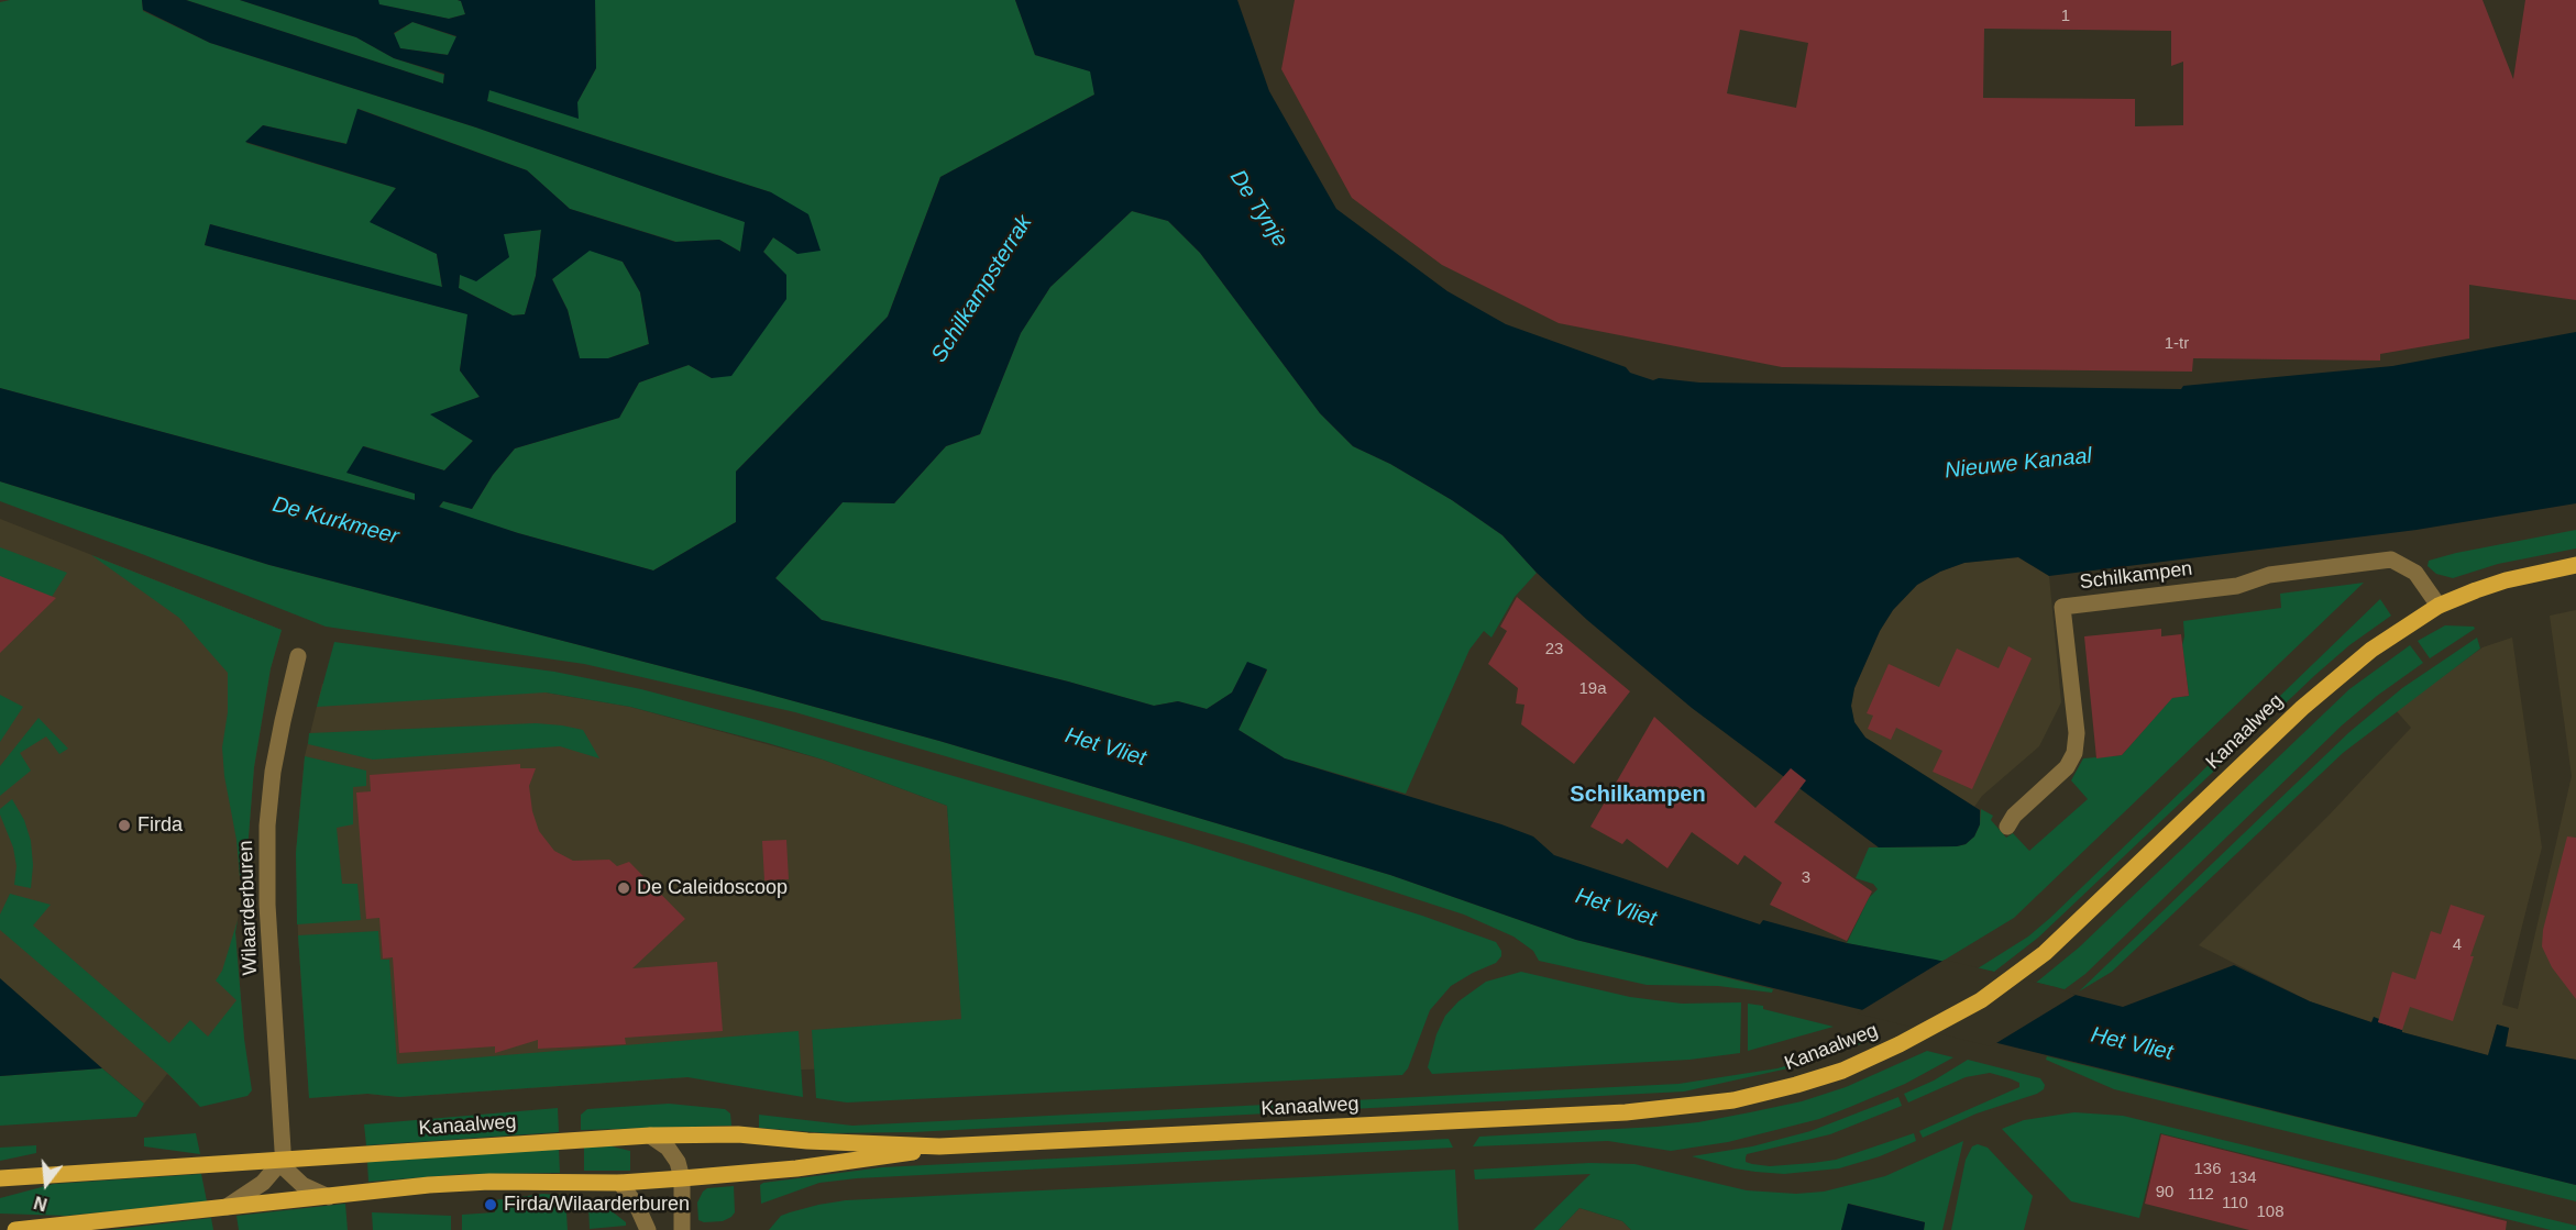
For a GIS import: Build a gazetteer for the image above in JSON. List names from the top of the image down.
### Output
{
  "streets": {
    "main road": ["Kanaalweg"],
    "street": ["Schilkampen", "Wilaarderburen"]
  },
  "crossings": [
    ["Schilkampen", "Kanaalweg"],
    ["Kanaalweg", "Wilaarderburen"]
  ],
  "districts": ["Schilkampen"],
  "water": [
    "De Tynje",
    "Schilkampsterrak",
    "Nieuwe Kanaal",
    "De Kurkmeer",
    "Het Vliet"
  ],
  "places": ["Firda", "De Caleidoscoop", "Firda/Wilaarderburen"],
  "house_numbers": [
    "1",
    "1-tr",
    "23",
    "19a",
    "3",
    "4",
    "136",
    "134",
    "90",
    "112",
    "110",
    "108"
  ],
  "north": "bottom"
}
